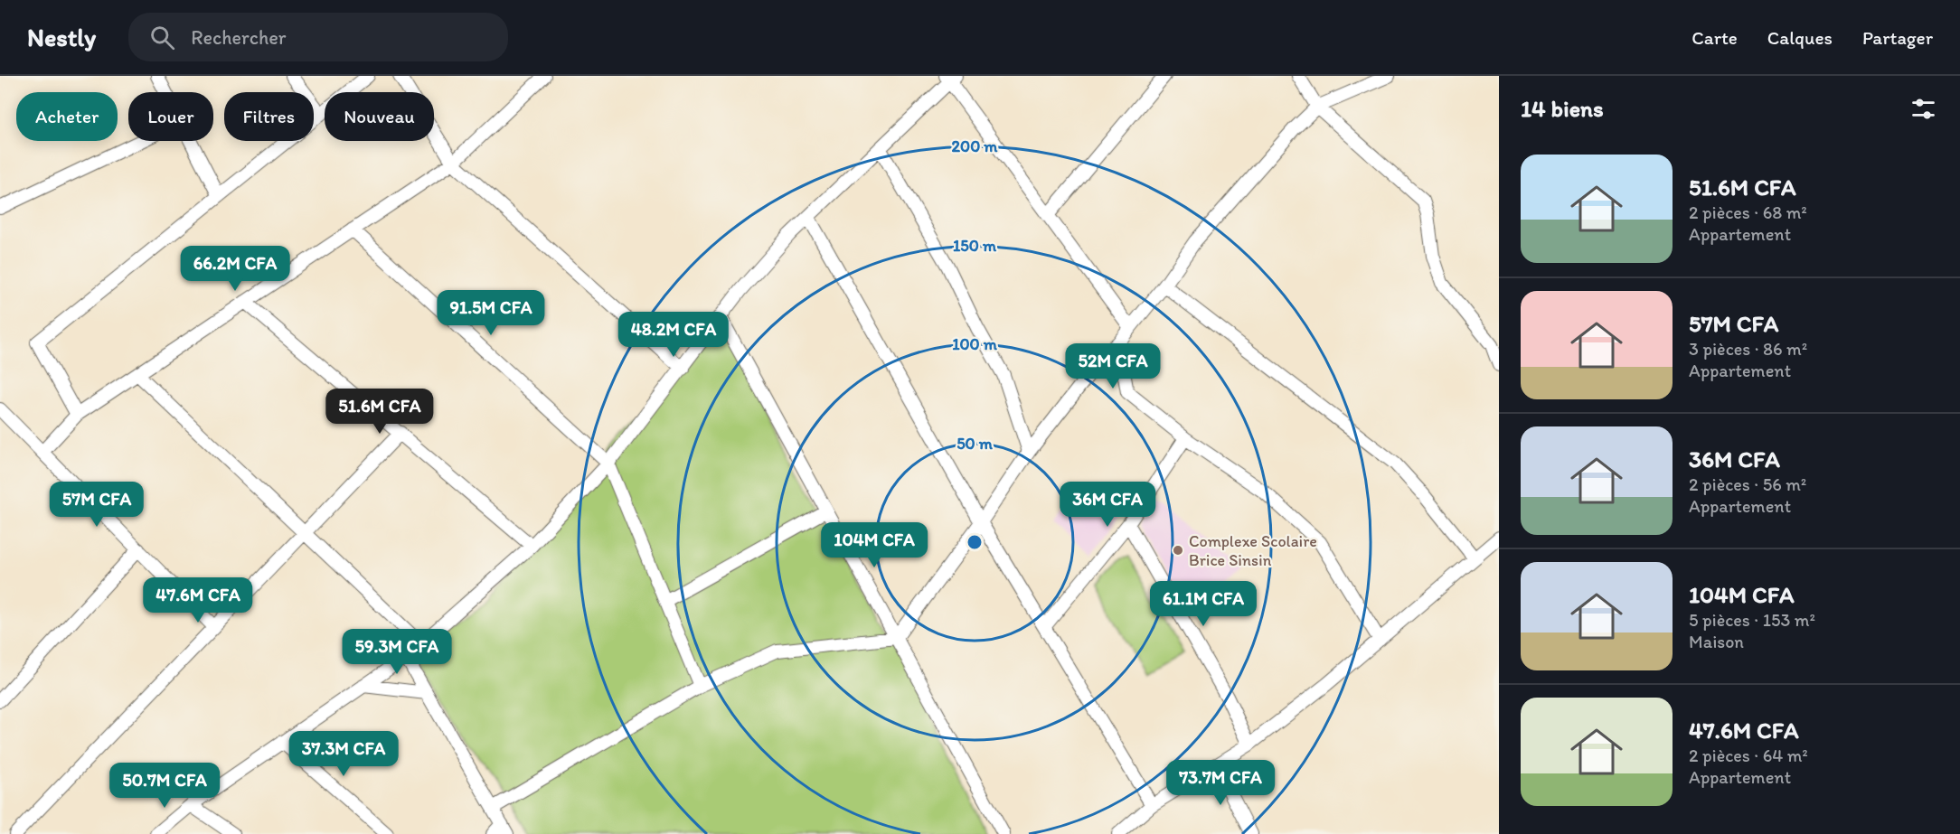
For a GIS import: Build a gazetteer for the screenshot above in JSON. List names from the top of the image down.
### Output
{
  "places": ["Complexe Scolaire Brice Sinsin"],
  "page": {
    "header": "Nestly",
    "search": "Rechercher",
    "nav": ["Carte", "Calques", "Partager"],
    "heading": "14 biens",
    "chip": [
      "Acheter",
      "Louer",
      "Filtres",
      "Nouveau"
    ],
    "list": [
      {
        "name": "51.6M CFA",
        "note": "2 pièces · 68 m² · Appartement"
      },
      {
        "name": "57M CFA",
        "note": "3 pièces · 86 m² · Appartement"
      },
      {
        "name": "36M CFA",
        "note": "2 pièces · 56 m² · Appartement"
      },
      {
        "name": "104M CFA",
        "note": "5 pièces · 153 m² · Maison"
      },
      {
        "name": "47.6M CFA",
        "note": "2 pièces · 64 m² · Appartement"
      }
    ],
    "price": [
      "66.2M CFA",
      "91.5M CFA",
      "48.2M CFA",
      "52M CFA",
      "51.6M CFA",
      "57M CFA",
      "36M CFA",
      "104M CFA",
      "47.6M CFA",
      "61.1M CFA",
      "59.3M CFA",
      "37.3M CFA",
      "73.7M CFA",
      "50.7M CFA"
    ]
  },
  "rings": [
    "200 m",
    "150 m",
    "100 m",
    "50 m"
  ]
}
